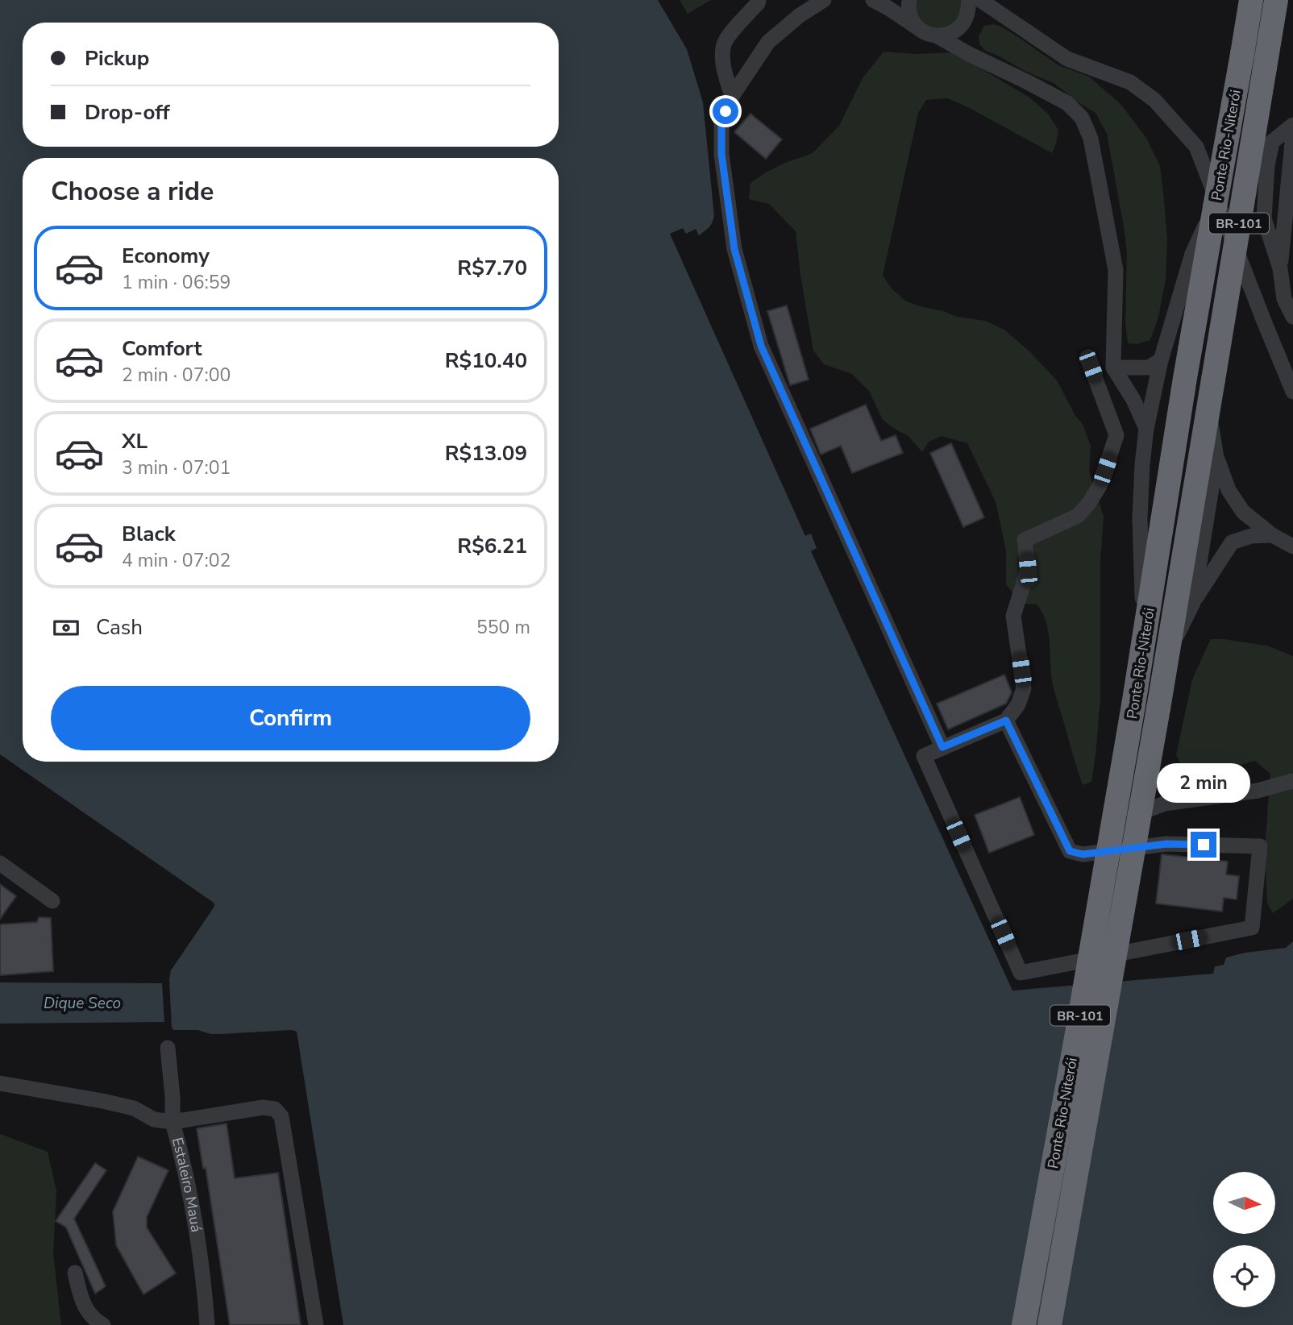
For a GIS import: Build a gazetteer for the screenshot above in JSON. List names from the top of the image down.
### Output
{
  "streets": {
    "highway": ["Ponte Rio-Niterói", "BR-101"],
    "lane": ["Estaleiro Mauá"]
  },
  "water": ["Dique Seco"],
  "north": "right",
  "page": {
    "banner": ["Pickup", "Drop-off"],
    "heading": "Choose a ride",
    "list": [
      {
        "name": "Economy",
        "note": "1 min · 06:59",
        "value": "R$7.70"
      },
      {
        "name": "Comfort",
        "note": "2 min · 07:00",
        "value": "R$10.40"
      },
      {
        "name": "XL",
        "note": "3 min · 07:01",
        "value": "R$13.09"
      },
      {
        "name": "Black",
        "note": "4 min · 07:02",
        "value": "R$6.21"
      }
    ],
    "pay": ["Cash", "550 m"],
    "buttons": "Confirm",
    "bubble": "2 min"
  }
}
